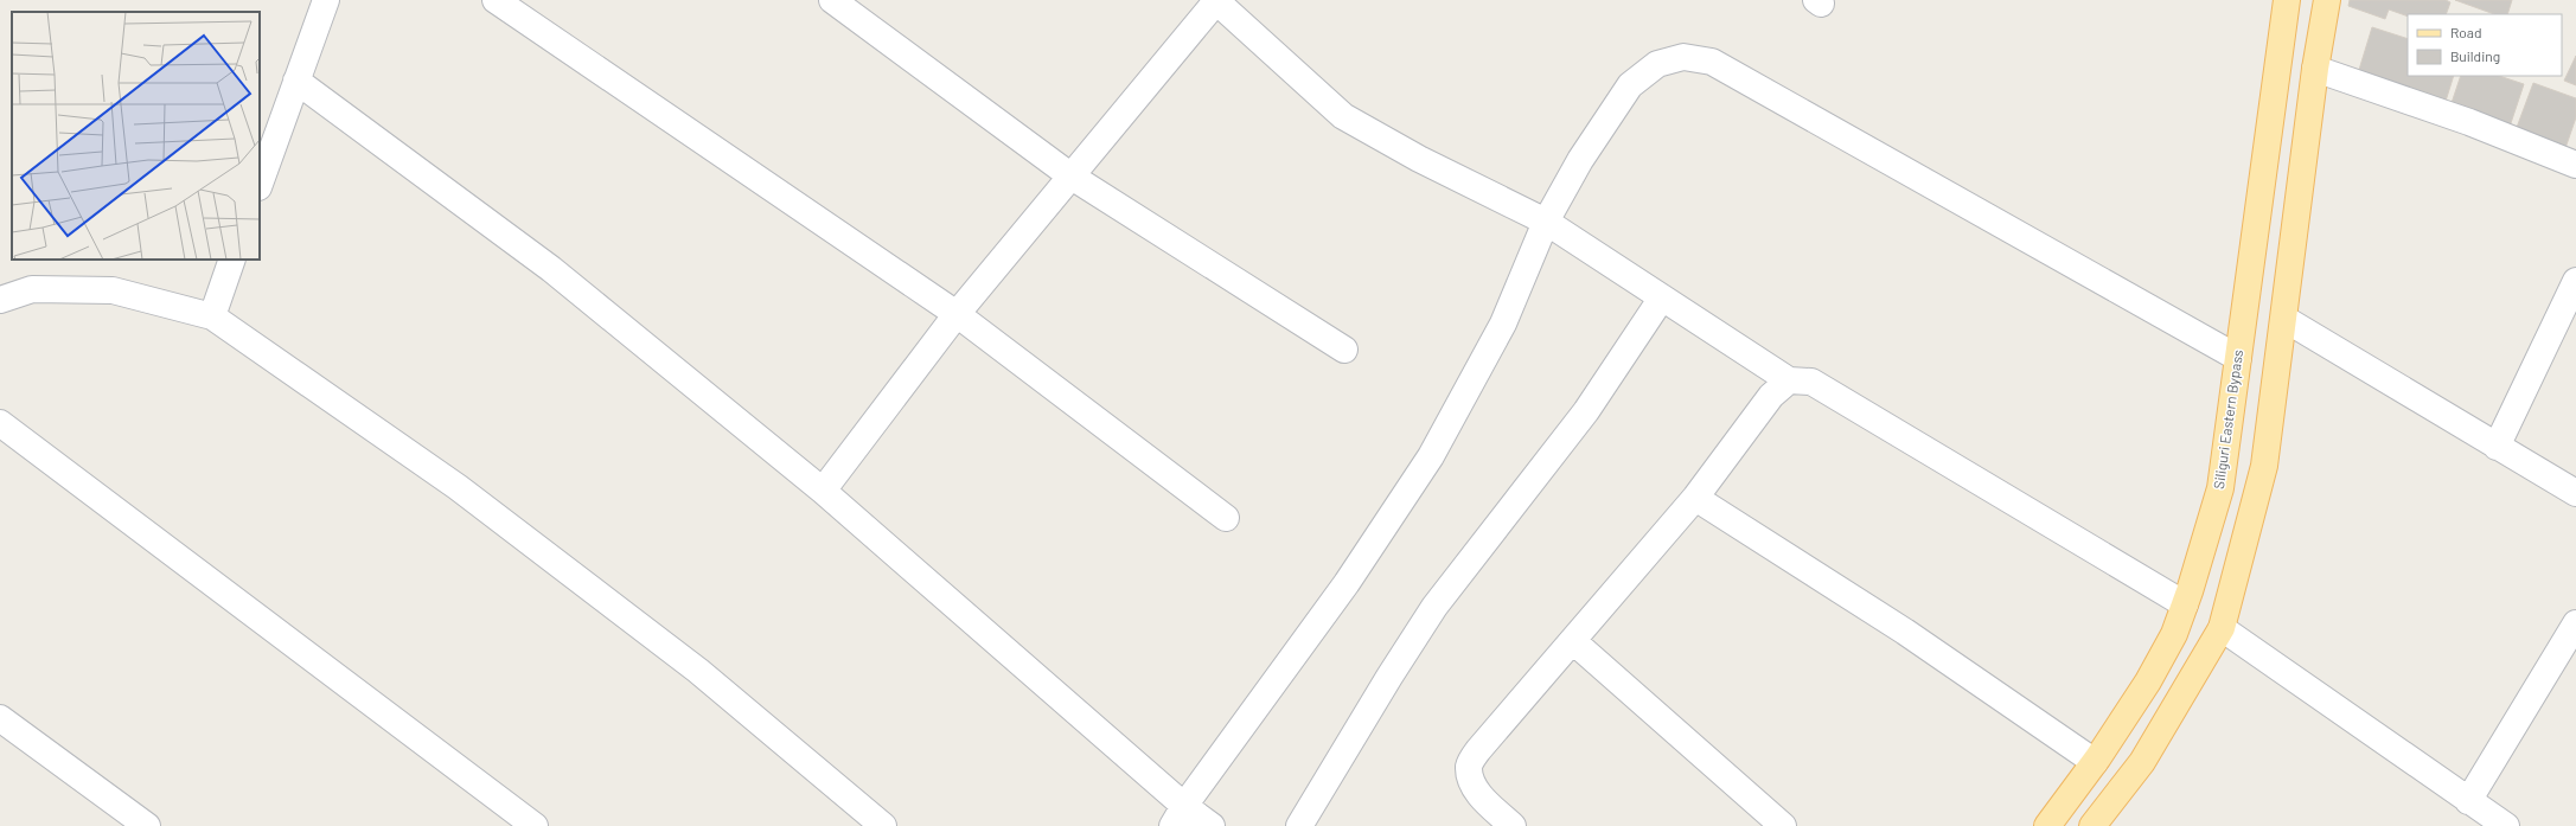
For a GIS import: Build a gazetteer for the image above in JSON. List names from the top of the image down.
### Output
{
  "streets": {
    "main road": ["Siliguri Eastern Bypass"]
  },
  "legend": ["Road", "Building"]
}
